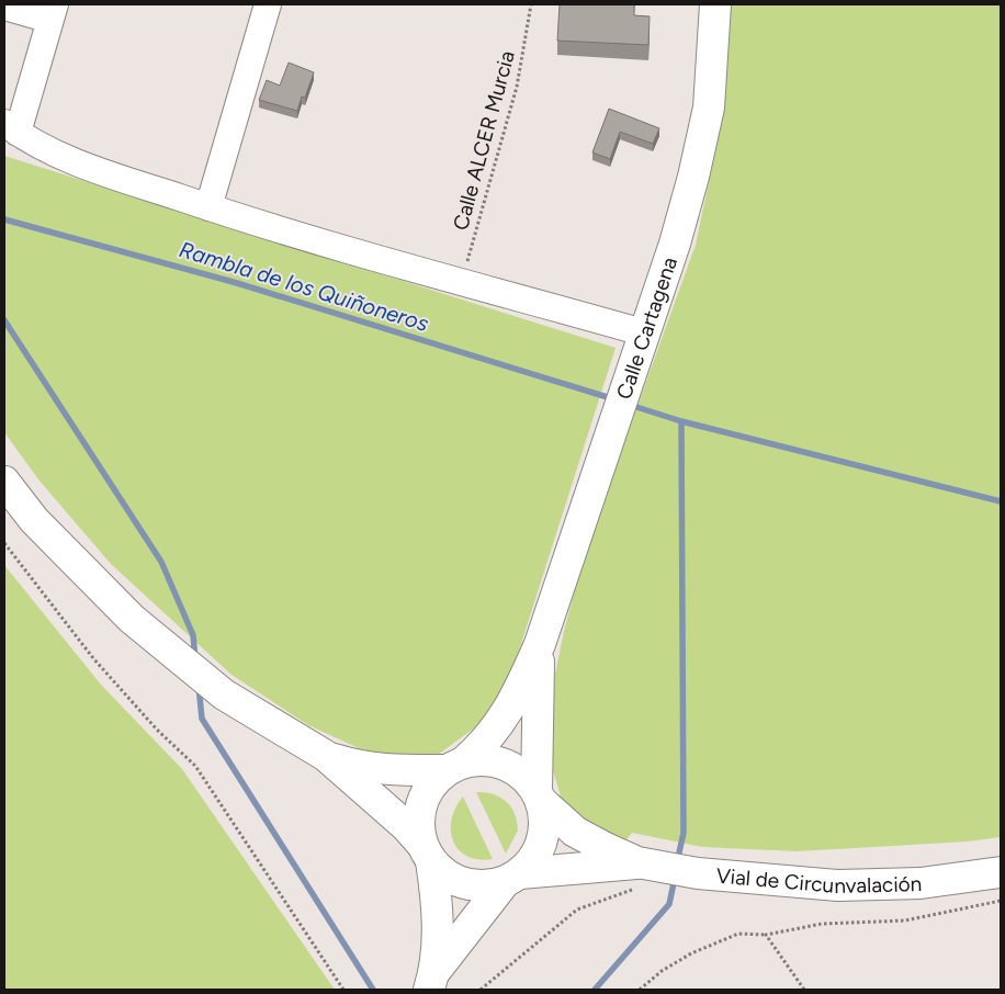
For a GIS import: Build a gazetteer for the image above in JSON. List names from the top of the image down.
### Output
{
  "streets": {
    "main road": ["Calle Cartagena", "Vial de Circunvalación"],
    "path": ["Calle ALCER Murcia"]
  },
  "crossings": [
    ["Calle Cartagena", "Vial de Circunvalación"]
  ],
  "water": ["Rambla de los Quiñoneros"]
}
